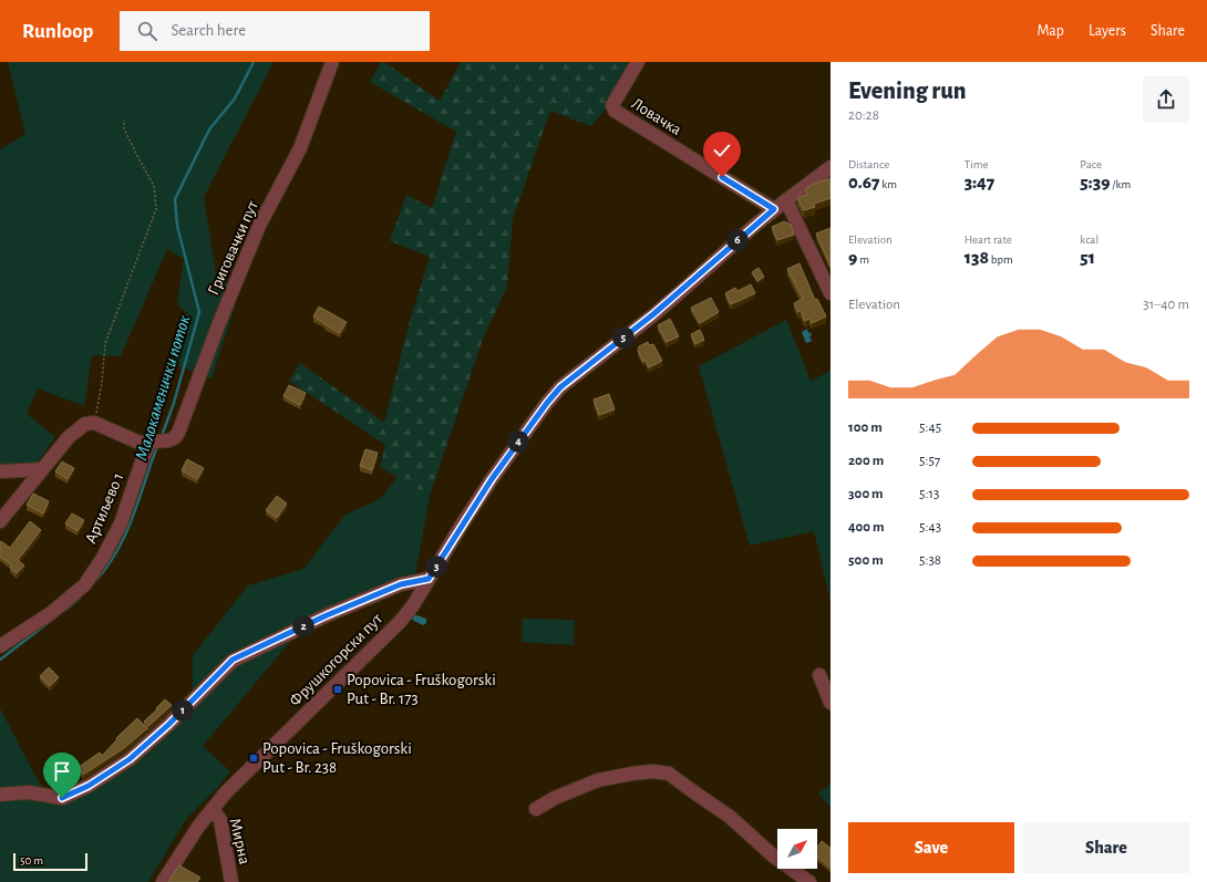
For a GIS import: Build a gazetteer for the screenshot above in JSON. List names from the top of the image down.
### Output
{
  "streets": {
    "street": [
      "Ловачка",
      "Григовачки пут",
      "Артиљево 1",
      "Фрушкогорски пут",
      "Мирна"
    ]
  },
  "crossings": [
    ["Ловачка", "Фрушкогорски пут"],
    ["Григовачки пут", "Артиљево 1"],
    ["Фрушкогорски пут", "Мирна"]
  ],
  "water": ["Малокаменички поток"],
  "places": {
    "transit": ["Popovica - Fruškogorski Put - Br. 173", "Popovica - Fruškogorski Put - Br. 238"]
  },
  "scale_bar": "50 m",
  "north": "top right",
  "page": {
    "header": "Runloop",
    "search": "Search here",
    "nav": ["Map", "Layers", "Share"],
    "heading": ["Evening run", "20:28"],
    "stats": [
      ["Distance", "0.67 km"],
      ["Time", "3:47"],
      ["Pace", "5:39 /km"],
      ["Elevation", "9 m"],
      ["Heart rate", "138 bpm"],
      ["kcal", "51"]
    ],
    "pins": [
      "6",
      "5",
      "4",
      "3",
      "2",
      "1"
    ],
    "chart": ["Elevation", "31–40 m"],
    "list": [
      {
        "name": "100 m",
        "note": "5:45"
      },
      {
        "name": "200 m",
        "note": "5:57"
      },
      {
        "name": "300 m",
        "note": "5:13"
      },
      {
        "name": "400 m",
        "note": "5:43"
      },
      {
        "name": "500 m",
        "note": "5:38"
      }
    ],
    "buttons": ["Save", "Share"],
    "scale": "50 m"
  }
}
